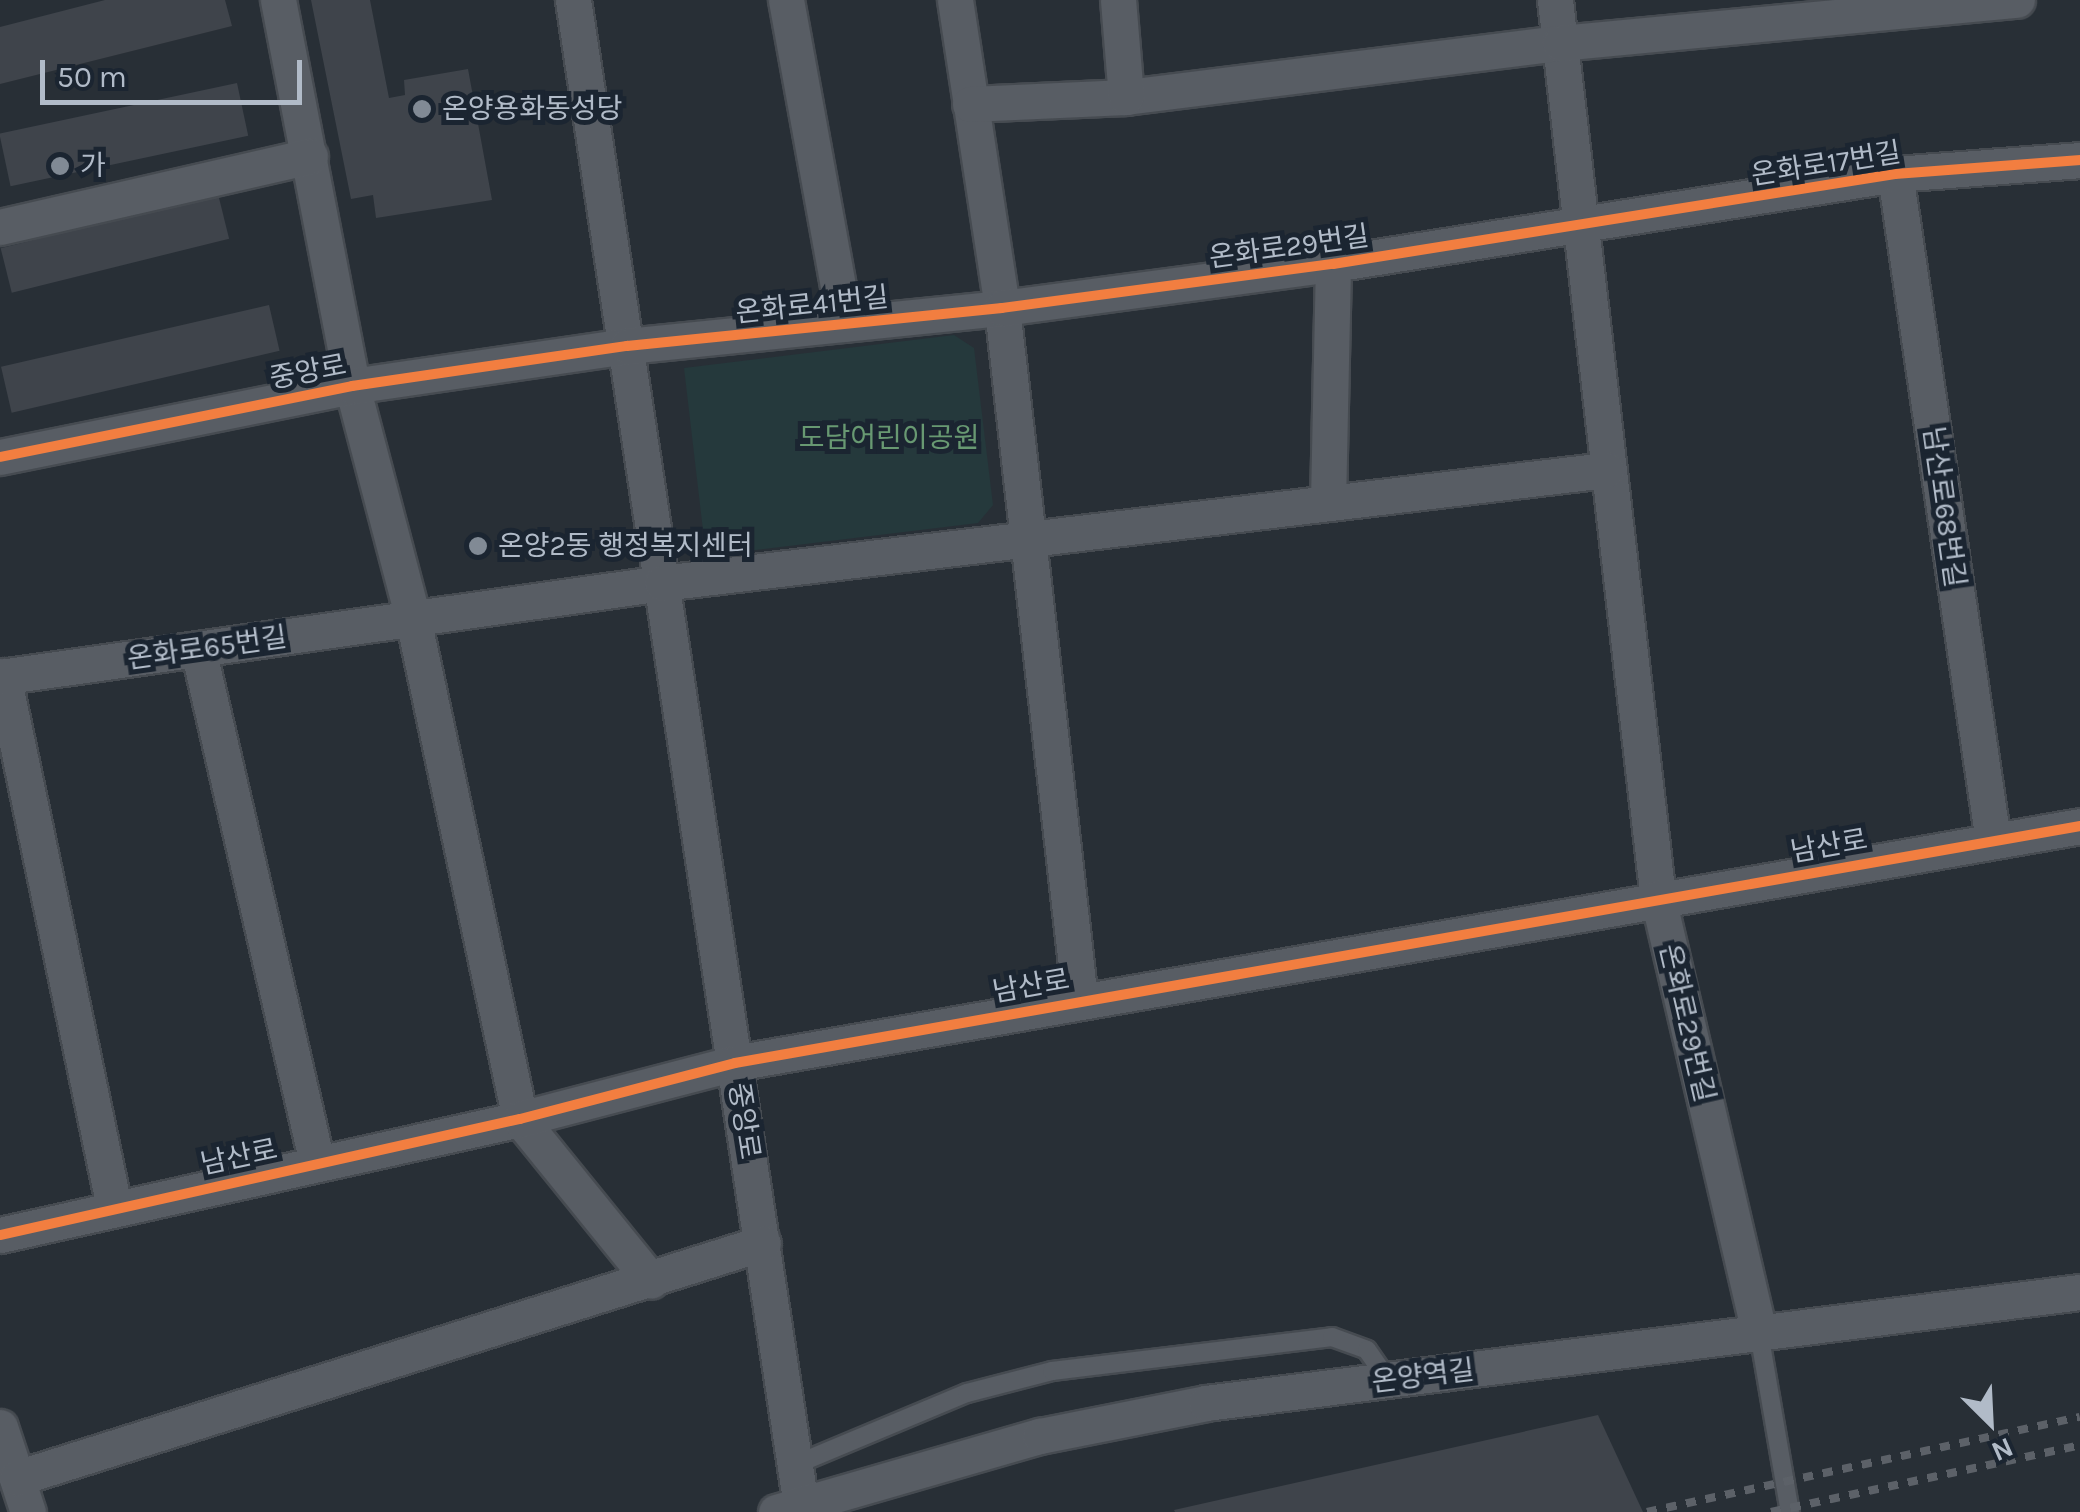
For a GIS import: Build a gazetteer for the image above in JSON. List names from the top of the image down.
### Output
{
  "streets": {
    "street": [
      "온화로17번길",
      "온화로29번길",
      "온화로41번길",
      "중앙로",
      "남산로68번길",
      "온화로65번길",
      "남산로",
      "온양역길"
    ]
  },
  "crossings": [
    ["온화로17번길", "온화로29번길"],
    ["온화로17번길", "남산로68번길"],
    ["온화로29번길", "온화로41번길"],
    ["온화로29번길", "남산로"],
    ["온화로29번길", "온양역길"],
    ["온화로41번길", "중앙로"],
    ["중앙로", "온화로65번길"],
    ["중앙로", "남산로"],
    ["중앙로", "온양역길"],
    ["남산로68번길", "남산로"],
    ["온화로65번길", "남산로"]
  ],
  "parks": ["도담어린이공원"],
  "places": ["온양용화동성당", "가", "온양2동 행정복지센터"],
  "scale_bar": "50 m",
  "north": "bottom right"
}
